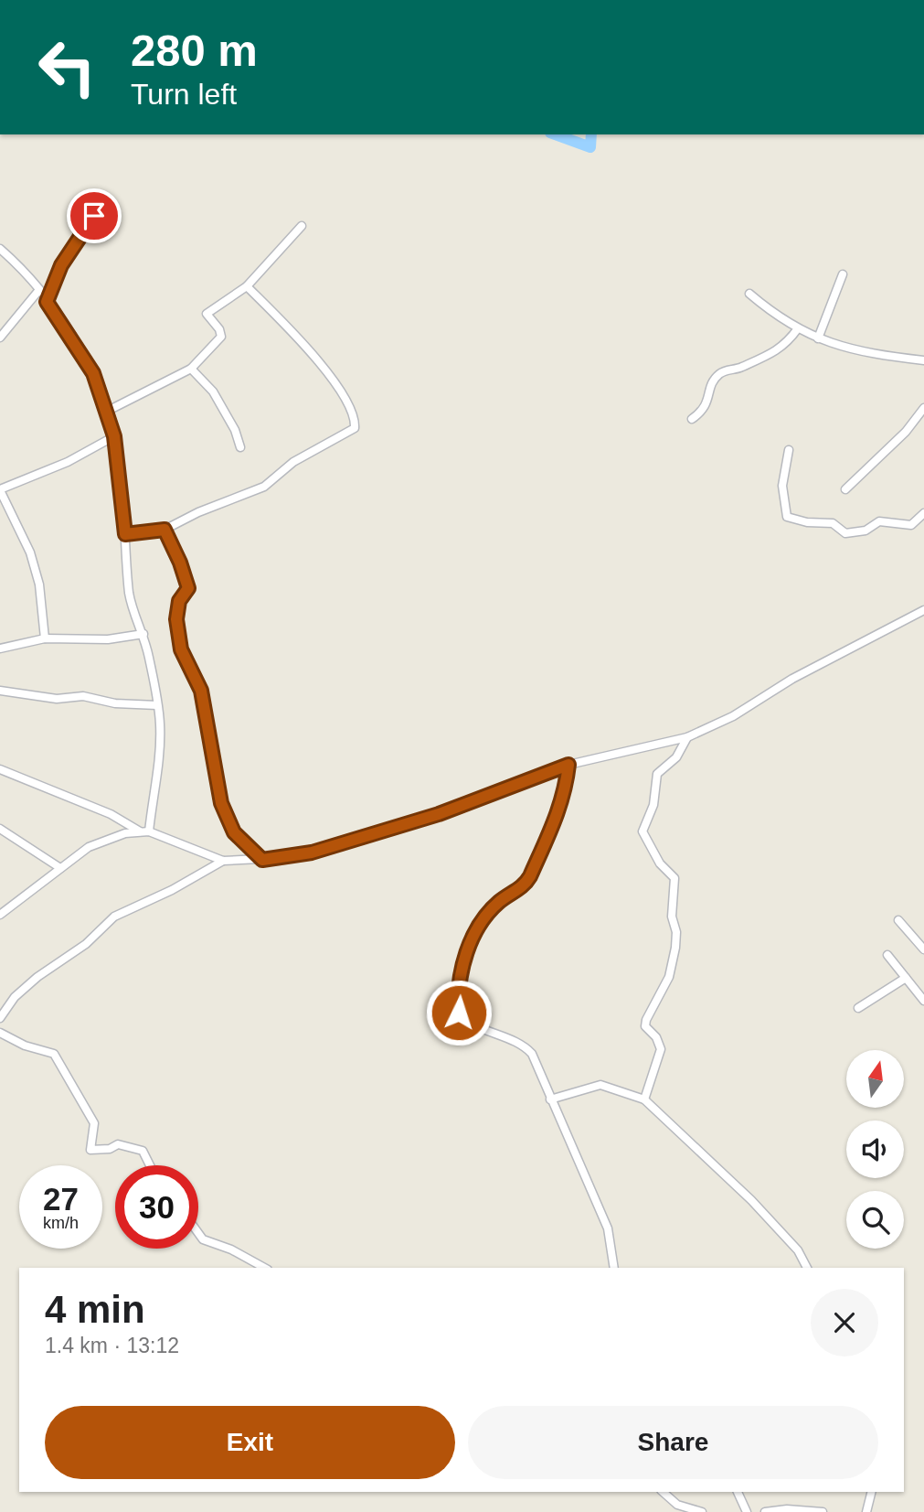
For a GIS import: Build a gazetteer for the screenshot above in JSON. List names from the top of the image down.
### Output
{
  "north": "top",
  "page": {
    "turn": ["280 m", "Turn left"],
    "speed": "27 km/h",
    "limit": "30",
    "heading": ["4 min", "1.4 km · 13:12"],
    "buttons": ["Exit", "Share"]
  }
}
